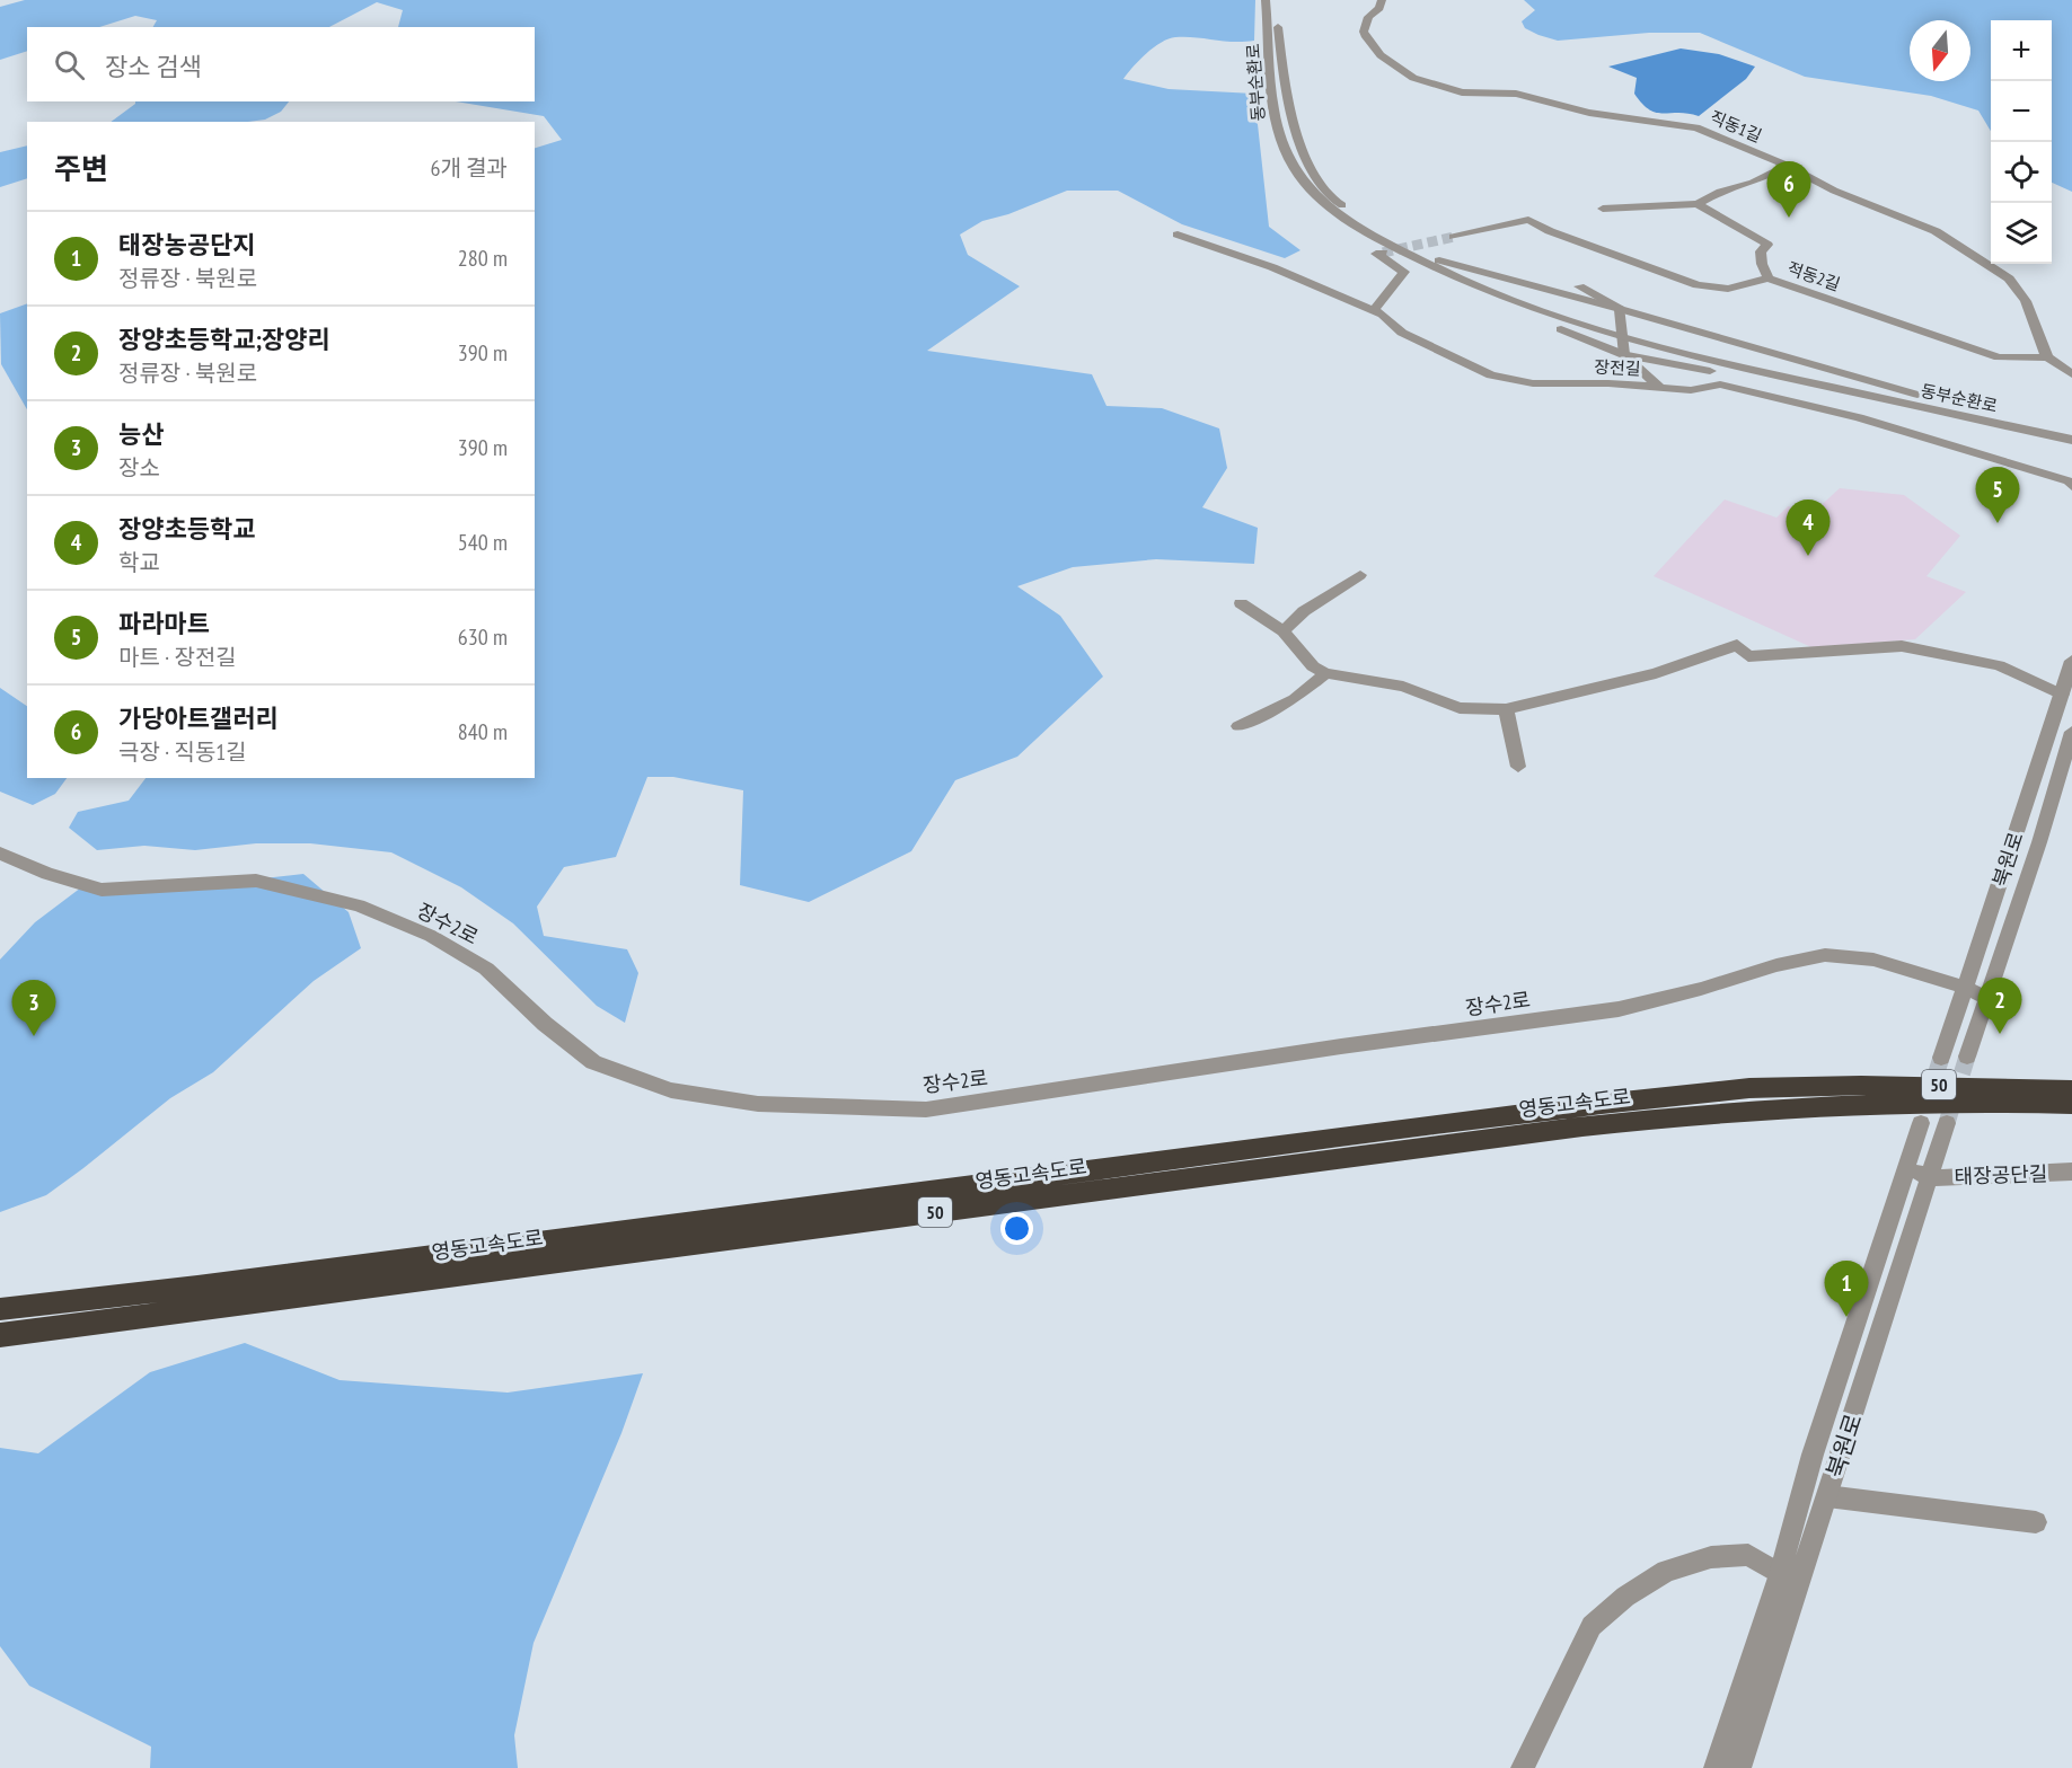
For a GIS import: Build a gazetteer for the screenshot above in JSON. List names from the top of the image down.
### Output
{
  "streets": {
    "highway": ["50", "영동고속도로"],
    "street": [
      "동부순환로",
      "직동1길",
      "적동2길",
      "장전길",
      "북원로",
      "장수2로",
      "태장공단길"
    ]
  },
  "crossings": [
    ["직동1길", "적동2길"],
    ["북원로", "장수2로"],
    ["북원로", "태장공단길"]
  ],
  "north": "bottom",
  "page": {
    "map_buttons": ["+", "−"],
    "search": "장소 검색",
    "heading": ["주변", "6개 결과"],
    "pins": [
      "6",
      "5",
      "4",
      "2",
      "3",
      "1"
    ],
    "list": [
      {
        "mark": "1",
        "name": "태장농공단지",
        "note": "정류장 · 북원로",
        "value": "280 m"
      },
      {
        "mark": "2",
        "name": "장양초등학교;장양리",
        "note": "정류장 · 북원로",
        "value": "390 m"
      },
      {
        "mark": "3",
        "name": "능산",
        "note": "장소",
        "value": "390 m"
      },
      {
        "mark": "4",
        "name": "장양초등학교",
        "note": "학교",
        "value": "540 m"
      },
      {
        "mark": "5",
        "name": "파라마트",
        "note": "마트 · 장전길",
        "value": "630 m"
      },
      {
        "mark": "6",
        "name": "가당아트갤러리",
        "note": "극장 · 직동1길",
        "value": "840 m"
      }
    ]
  }
}
